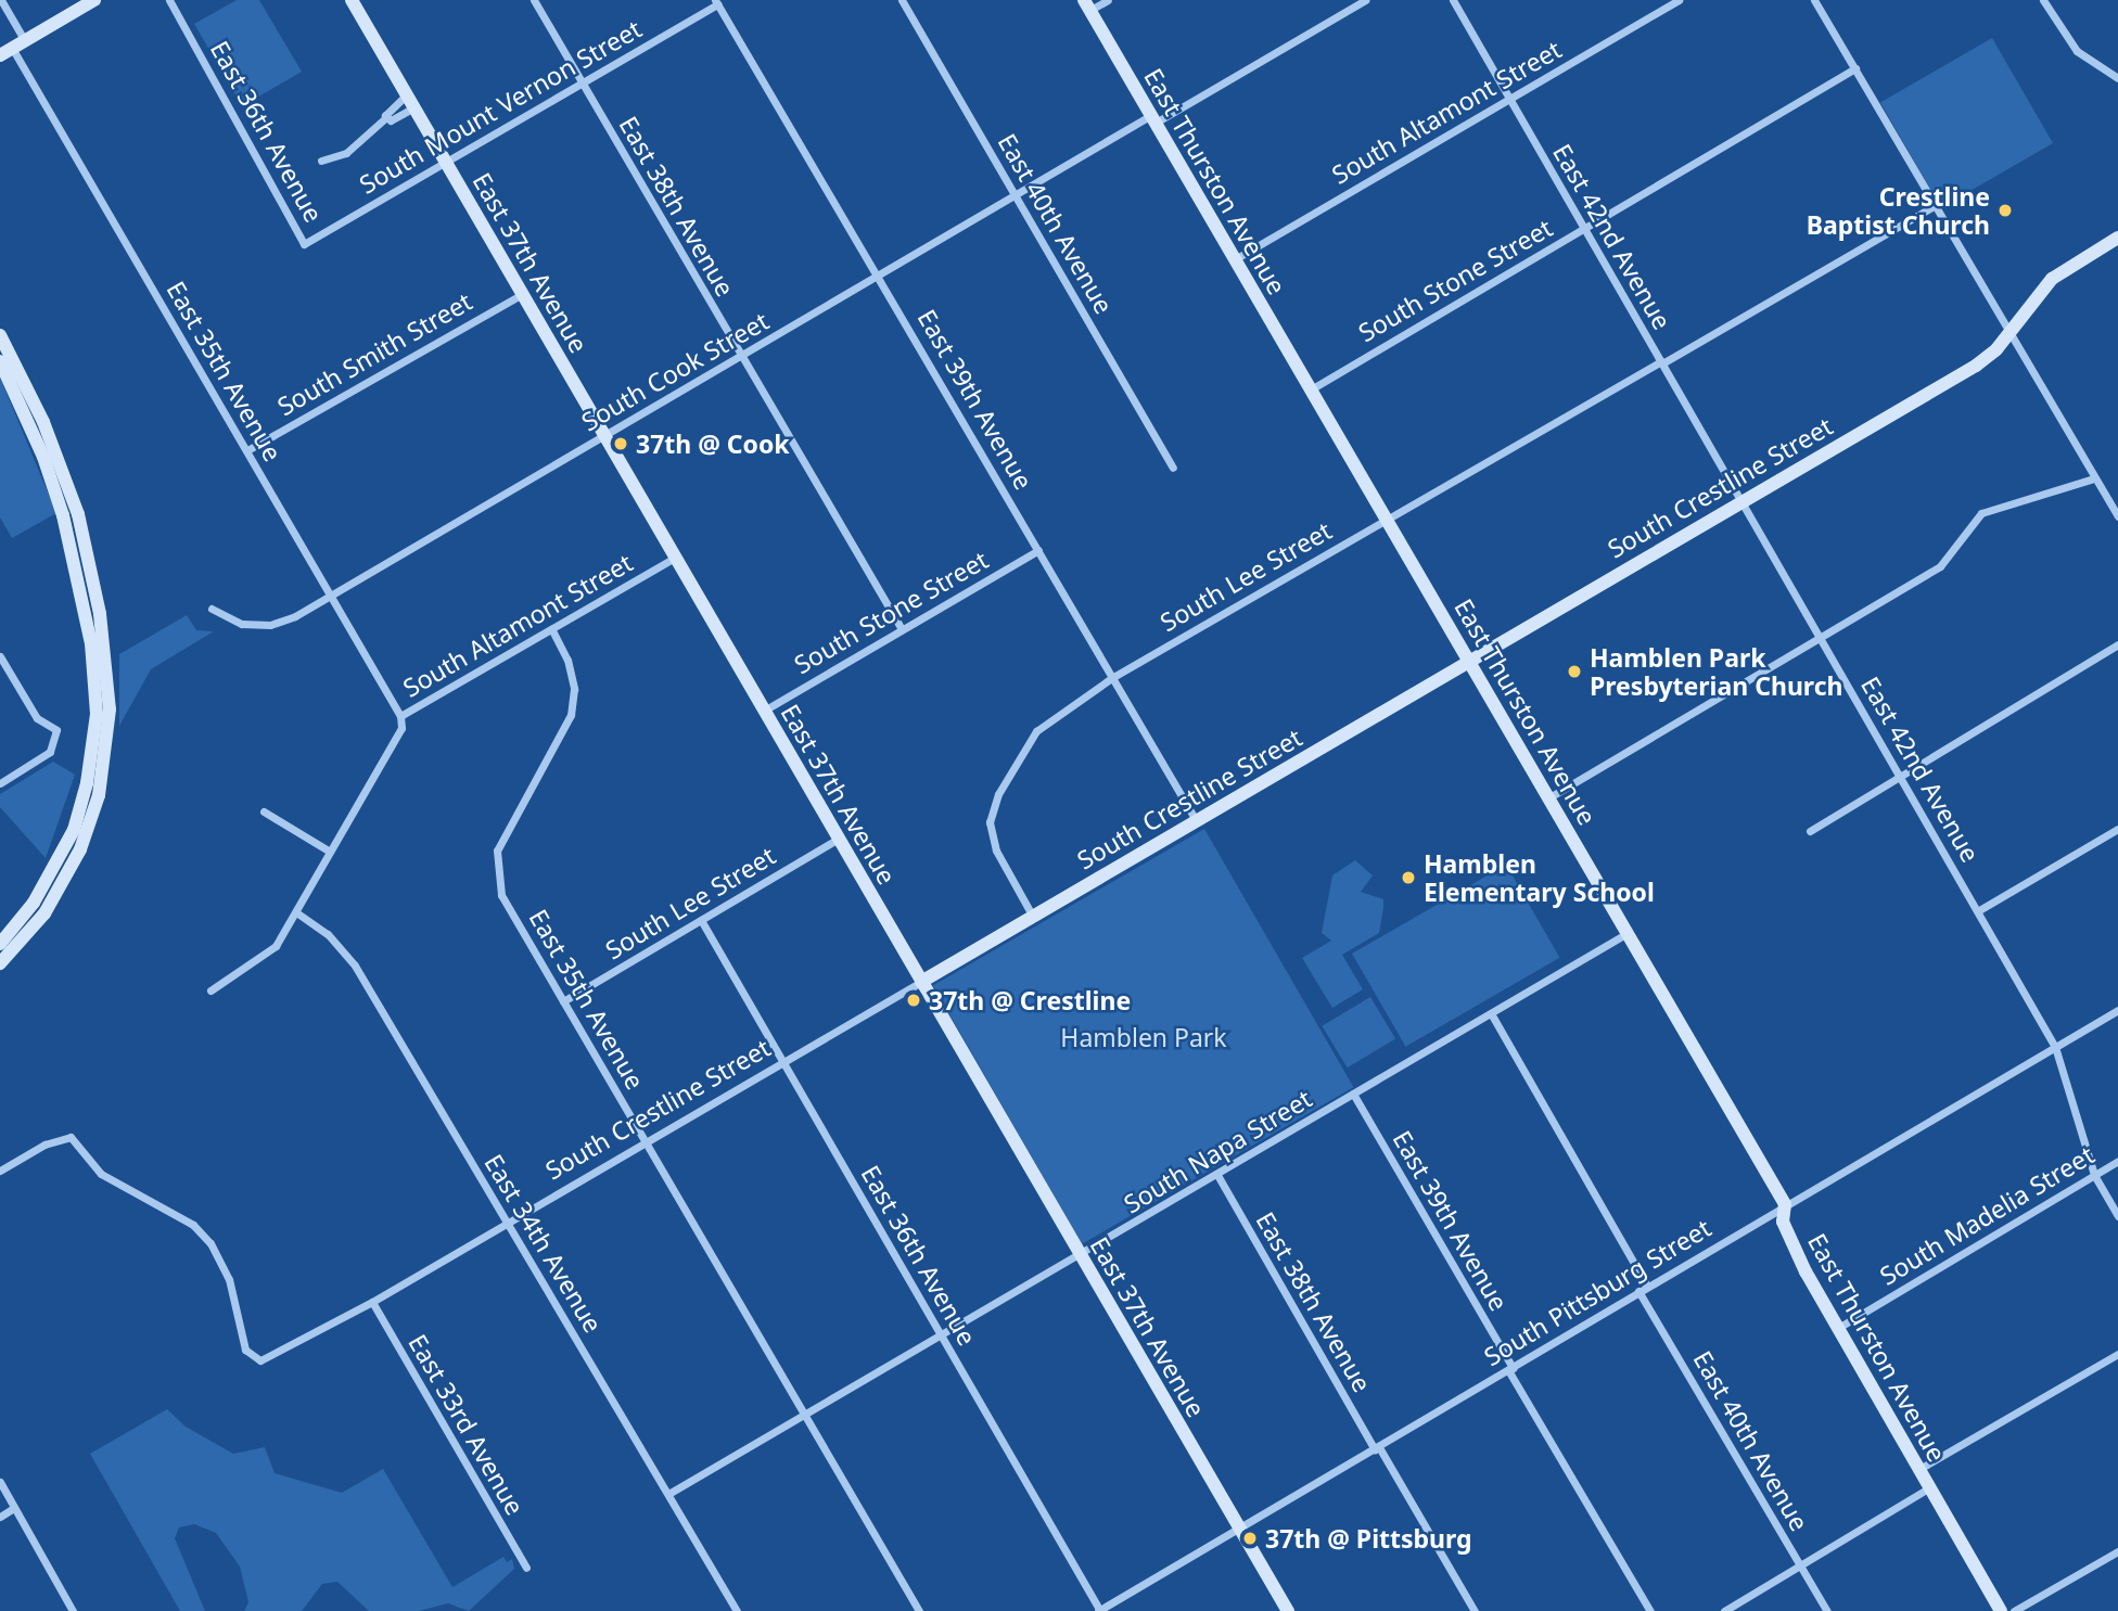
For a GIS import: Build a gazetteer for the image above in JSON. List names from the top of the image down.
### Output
{
  "streets": {
    "street": [
      "South Mount Vernon Street",
      "South Altamont Street",
      "East 36th Avenue",
      "East Thurston Avenue",
      "East 38th Avenue",
      "East 40th Avenue",
      "East 42nd Avenue",
      "East 37th Avenue",
      "South Stone Street",
      "South Smith Street",
      "East 35th Avenue",
      "South Cook Street",
      "East 39th Avenue",
      "South Crestline Street",
      "South Lee Street",
      "South Napa Street",
      "South Madelia Street",
      "East 34th Avenue",
      "South Pittsburg Street",
      "East 33rd Avenue"
    ]
  },
  "crossings": [
    ["South Mount Vernon Street", "East 36th Avenue"],
    ["South Mount Vernon Street", "East 38th Avenue"],
    ["South Mount Vernon Street", "East 37th Avenue"],
    ["South Mount Vernon Street", "East 39th Avenue"],
    ["South Altamont Street", "East Thurston Avenue"],
    ["South Altamont Street", "East 42nd Avenue"],
    ["South Altamont Street", "East 37th Avenue"],
    ["South Altamont Street", "East 35th Avenue"],
    ["South Altamont Street", "East 34th Avenue"],
    ["East 36th Avenue", "South Crestline Street"],
    ["East 36th Avenue", "South Lee Street"],
    ["East 36th Avenue", "South Napa Street"],
    ["East 36th Avenue", "South Pittsburg Street"],
    ["East Thurston Avenue", "South Stone Street"],
    ["East Thurston Avenue", "South Cook Street"],
    ["East Thurston Avenue", "South Crestline Street"],
    ["East Thurston Avenue", "South Lee Street"],
    ["East Thurston Avenue", "South Napa Street"],
    ["East Thurston Avenue", "South Madelia Street"],
    ["East Thurston Avenue", "South Pittsburg Street"],
    ["East 38th Avenue", "South Stone Street"],
    ["East 38th Avenue", "South Cook Street"],
    ["East 38th Avenue", "South Napa Street"],
    ["East 38th Avenue", "South Pittsburg Street"],
    ["East 40th Avenue", "South Cook Street"],
    ["East 40th Avenue", "South Pittsburg Street"],
    ["East 42nd Avenue", "South Stone Street"],
    ["East 42nd Avenue", "South Crestline Street"],
    ["East 42nd Avenue", "South Lee Street"],
    ["East 42nd Avenue", "South Madelia Street"],
    ["East 42nd Avenue", "South Pittsburg Street"],
    ["East 37th Avenue", "South Stone Street"],
    ["East 37th Avenue", "South Smith Street"],
    ["East 37th Avenue", "South Cook Street"],
    ["East 37th Avenue", "South Crestline Street"],
    ["East 37th Avenue", "South Lee Street"],
    ["East 37th Avenue", "South Napa Street"],
    ["East 37th Avenue", "South Pittsburg Street"],
    ["South Stone Street", "East 39th Avenue"],
    ["South Smith Street", "East 35th Avenue"],
    ["East 35th Avenue", "South Cook Street"],
    ["East 35th Avenue", "South Crestline Street"],
    ["East 35th Avenue", "South Lee Street"],
    ["East 35th Avenue", "South Napa Street"],
    ["South Cook Street", "East 39th Avenue"],
    ["East 39th Avenue", "South Crestline Street"],
    ["East 39th Avenue", "South Lee Street"],
    ["East 39th Avenue", "South Napa Street"],
    ["East 39th Avenue", "South Pittsburg Street"],
    ["South Crestline Street", "South Lee Street"],
    ["South Crestline Street", "East 34th Avenue"],
    ["South Crestline Street", "East 33rd Avenue"],
    ["South Napa Street", "East 34th Avenue"]
  ],
  "parks": ["Hamblen Park"],
  "places": [
    "Crestline Baptist Church",
    "37th @ Cook",
    "Hamblen Park Presbyterian Church",
    "Hamblen Elementary School",
    "37th @ Crestline",
    "37th @ Pittsburg"
  ]
}
